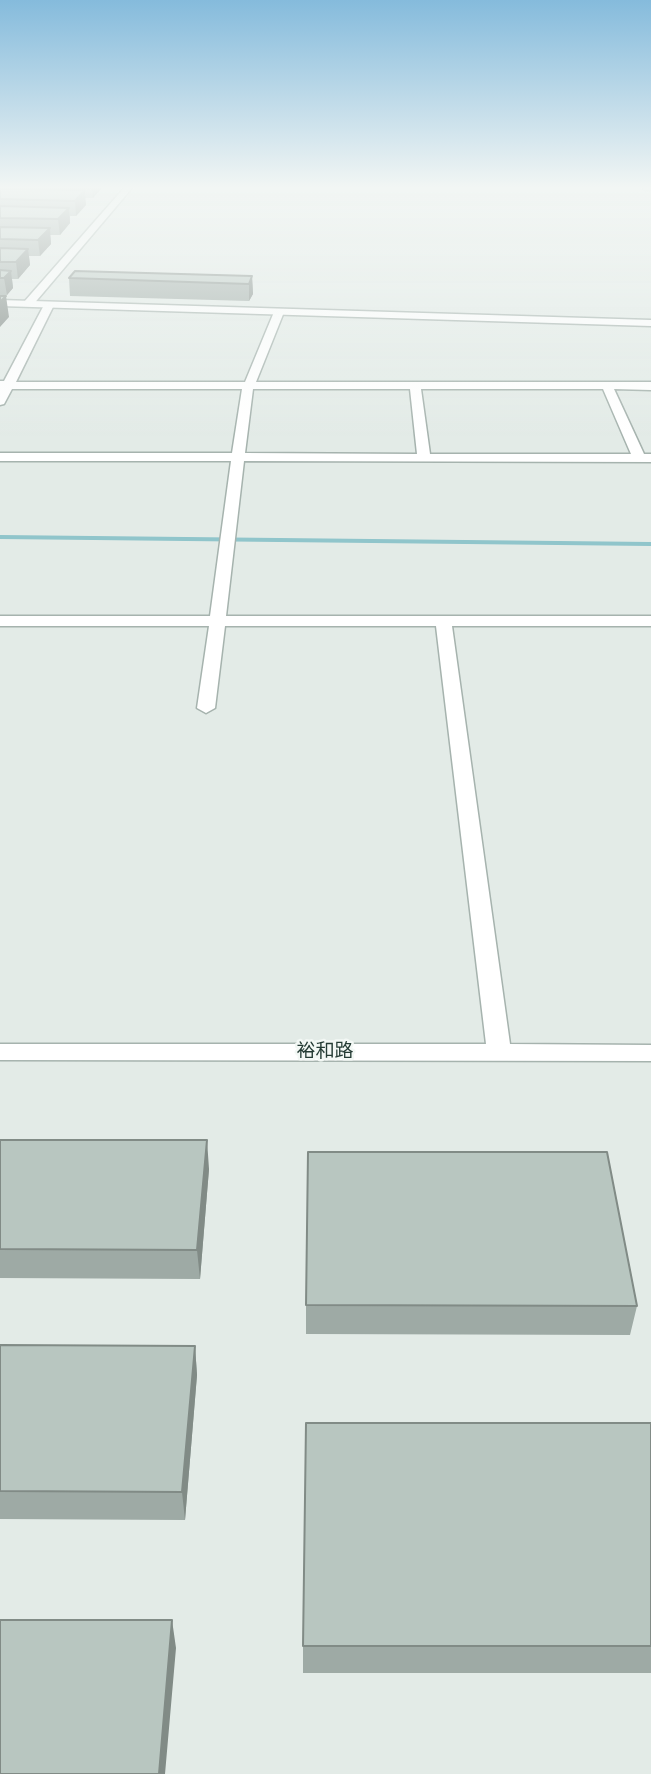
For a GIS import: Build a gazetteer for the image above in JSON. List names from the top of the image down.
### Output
{
  "streets": {
    "street": ["裕和路"]
  }
}
